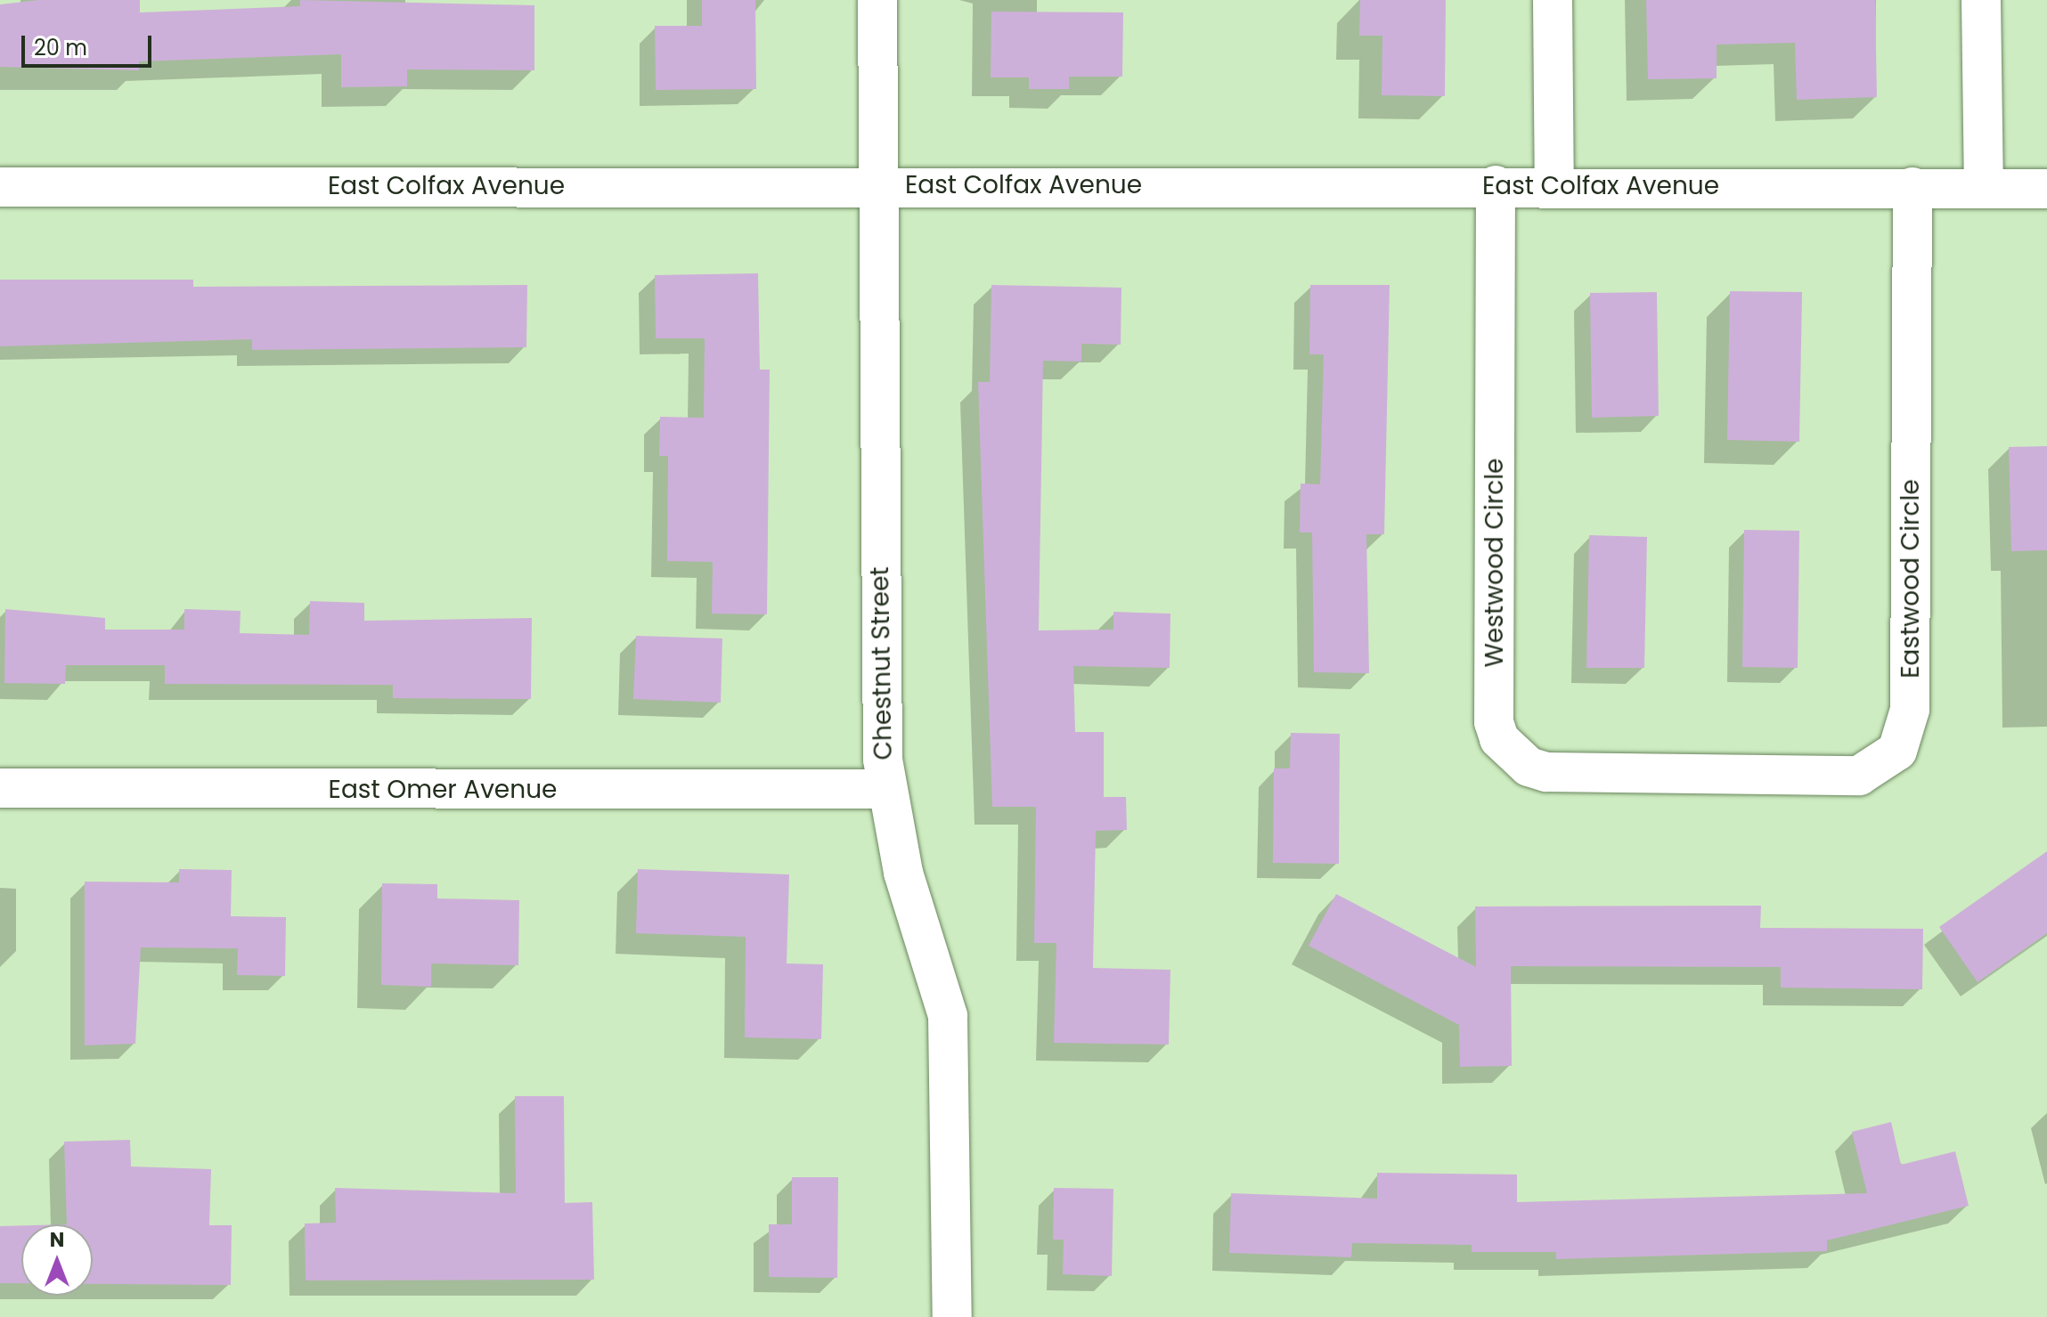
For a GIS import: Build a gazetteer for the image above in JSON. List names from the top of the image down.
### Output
{
  "streets": {
    "street": [
      "East Colfax Avenue",
      "Westwood Circle",
      "Eastwood Circle",
      "Chestnut Street",
      "East Omer Avenue"
    ]
  },
  "crossings": [
    ["East Colfax Avenue", "Westwood Circle"],
    ["East Colfax Avenue", "Eastwood Circle"],
    ["East Colfax Avenue", "Chestnut Street"],
    ["Westwood Circle", "Eastwood Circle"],
    ["Chestnut Street", "East Omer Avenue"]
  ],
  "scale_bar": "20 m",
  "north": "top"
}
